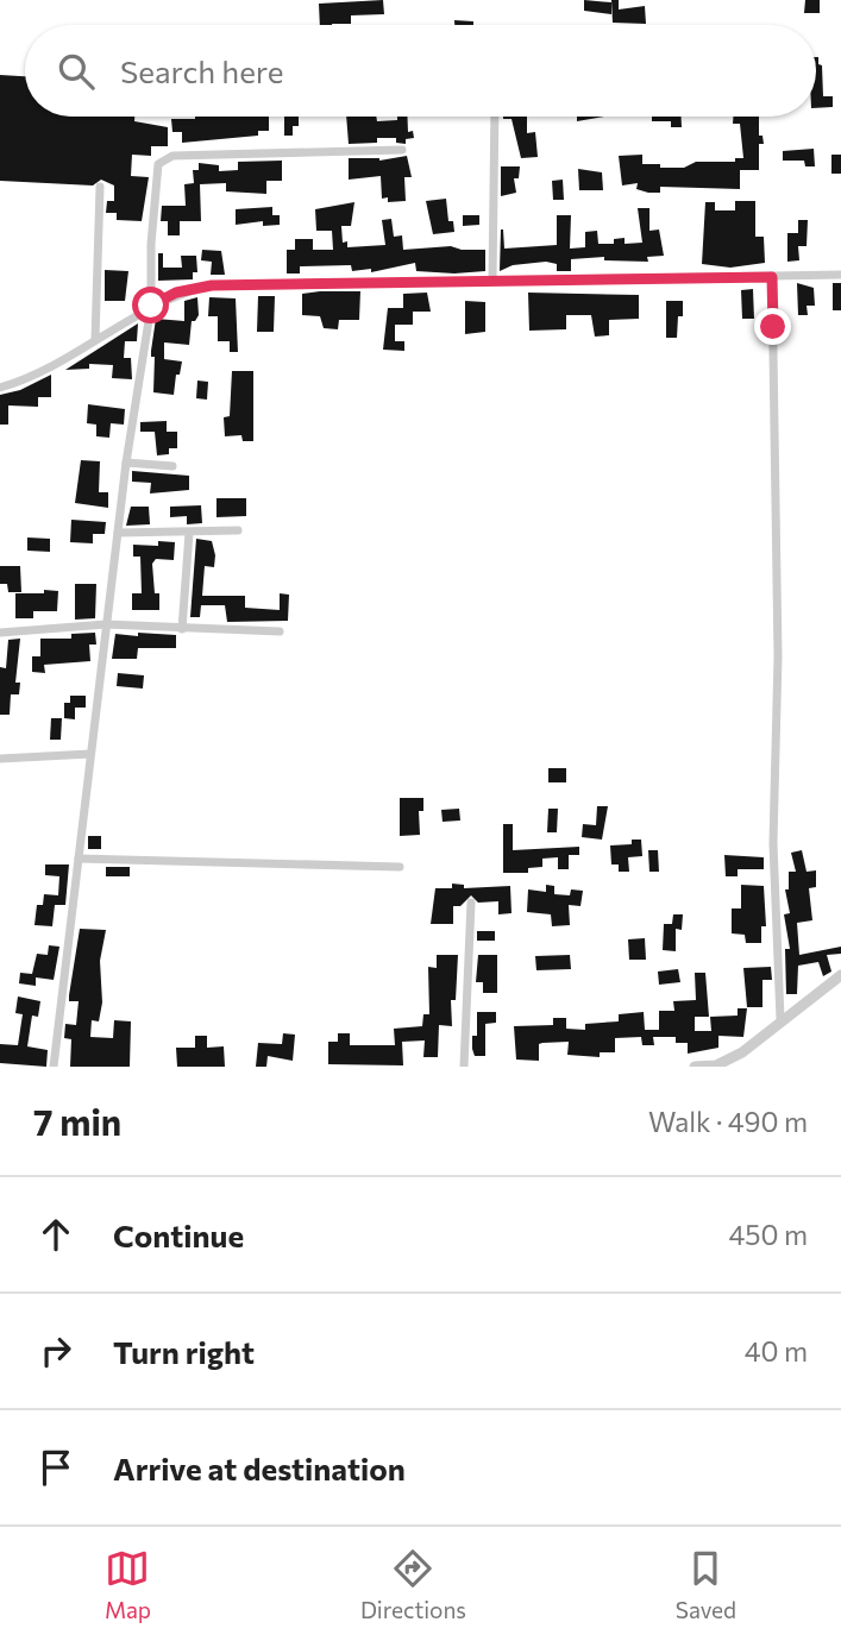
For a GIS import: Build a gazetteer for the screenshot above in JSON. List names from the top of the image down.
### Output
{
  "page": {
    "search": "Search here",
    "heading": ["7 min", "Walk · 490 m"],
    "list": [
      ["Continue", "450 m"],
      ["Turn right", "40 m"],
      "Arrive at destination"
    ],
    "nav": ["Map", "Directions", "Saved"]
  }
}
